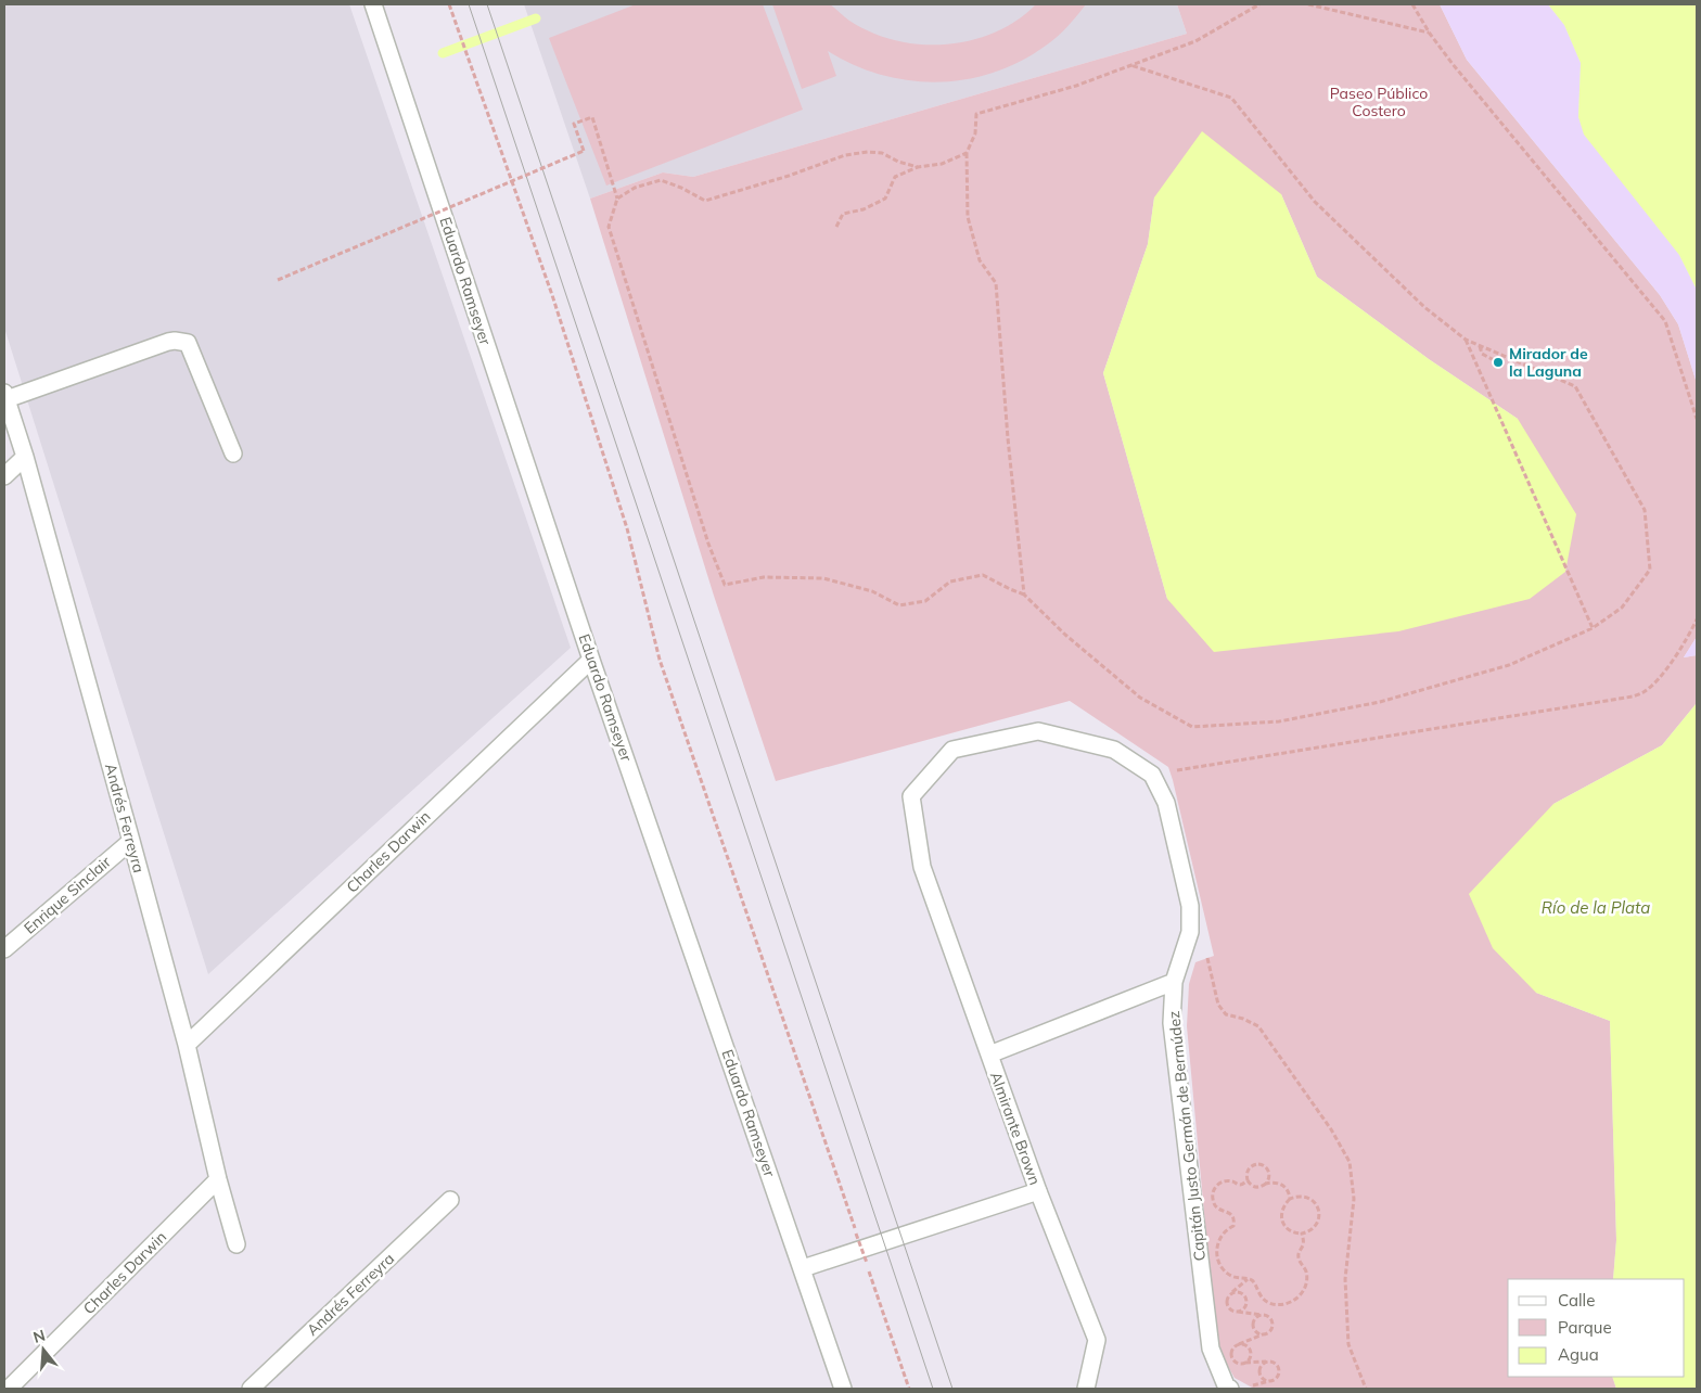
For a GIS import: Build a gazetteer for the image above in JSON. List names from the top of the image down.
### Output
{
  "streets": {
    "street": [
      "Eduardo Ramseyer",
      "Andrés Ferreyra",
      "Charles Darwin",
      "Enrique Sinclair",
      "Almirante Brown",
      "Capitán Justo Germán de Bermúdez"
    ]
  },
  "crossings": [
    ["Eduardo Ramseyer", "Charles Darwin"],
    ["Andrés Ferreyra", "Charles Darwin"],
    ["Andrés Ferreyra", "Enrique Sinclair"],
    ["Almirante Brown", "Capitán Justo Germán de Bermúdez"]
  ],
  "water": ["Río de la Plata"],
  "parks": ["Paseo Público Costero"],
  "places": ["Mirador de la Laguna"],
  "legend": ["Calle", "Parque", "Agua"],
  "north": "top"
}
